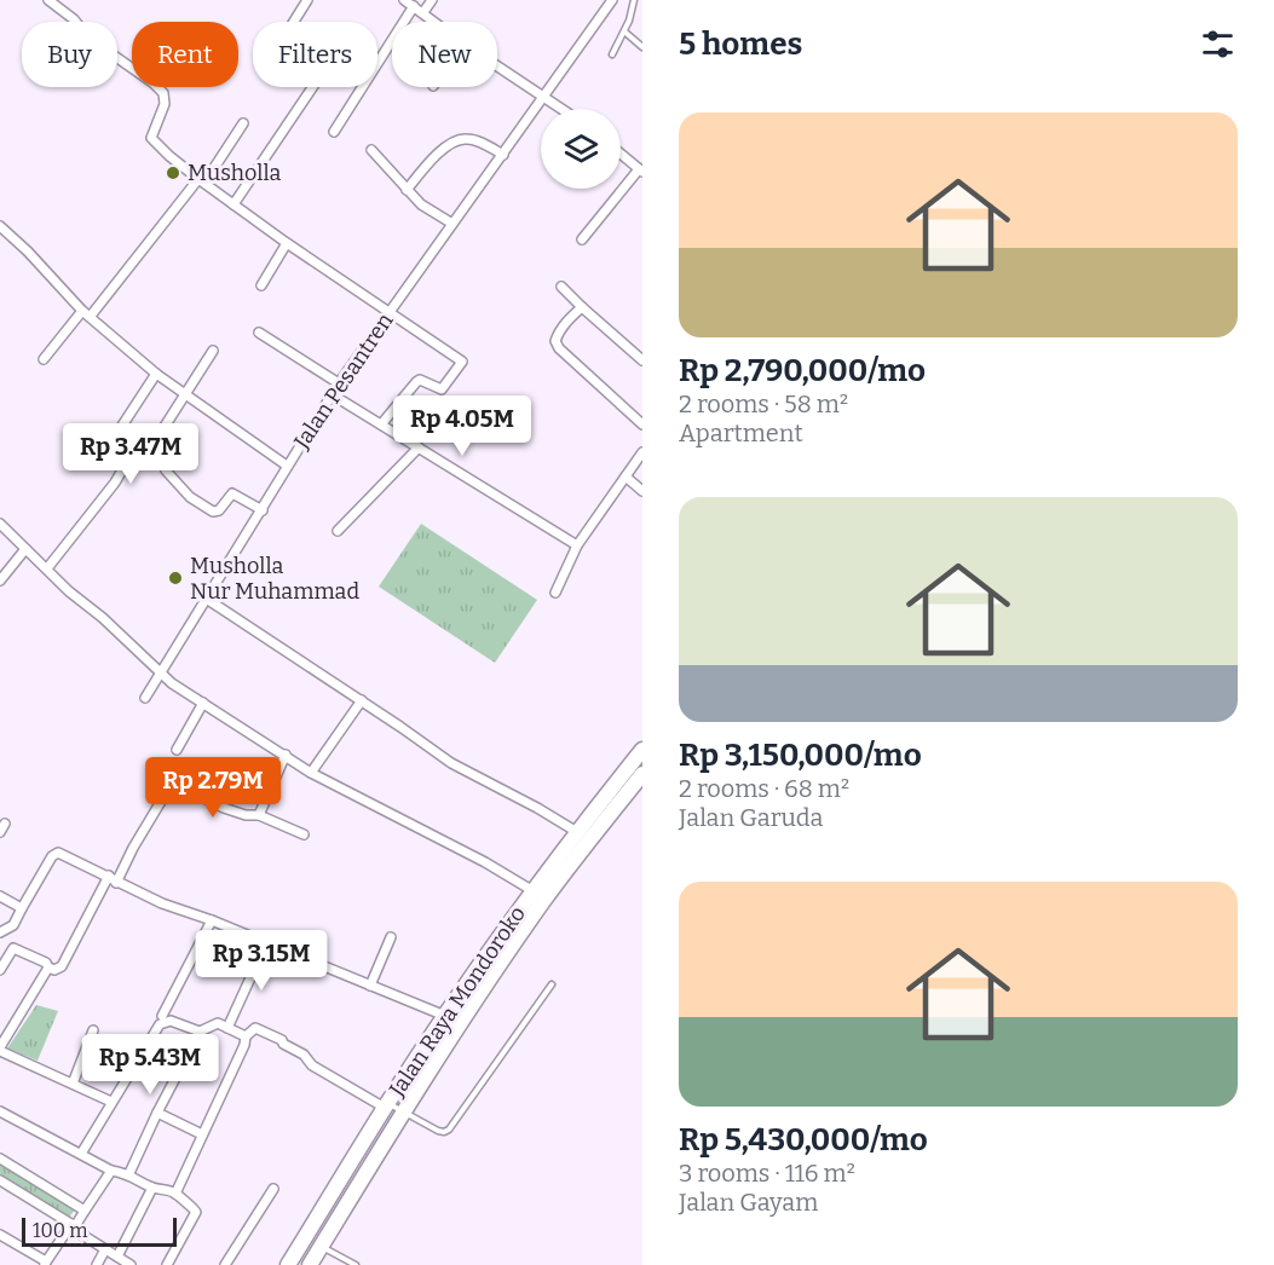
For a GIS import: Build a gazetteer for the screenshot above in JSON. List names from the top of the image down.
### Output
{
  "streets": {
    "highway": ["Jalan Raya Mondoroko"],
    "street": ["Jalan Pesantren"]
  },
  "places": ["Musholla", "Musholla Nur Muhammad"],
  "scale_bar": "100 m",
  "page": {
    "heading": "5 homes",
    "chip": [
      "Buy",
      "Rent",
      "Filters",
      "New"
    ],
    "list": [
      {
        "name": "Rp 2,790,000/mo",
        "note": "2 rooms · 58 m² · Apartment"
      },
      {
        "name": "Rp 3,150,000/mo",
        "note": "2 rooms · 68 m² · Jalan Garuda"
      },
      {
        "name": "Rp 5,430,000/mo",
        "note": "3 rooms · 116 m² · Jalan Gayam"
      }
    ],
    "price": [
      "Rp 4.05M",
      "Rp 3.47M",
      "Rp 2.79M",
      "Rp 3.15M",
      "Rp 5.43M"
    ],
    "scale": "100 m"
  }
}
